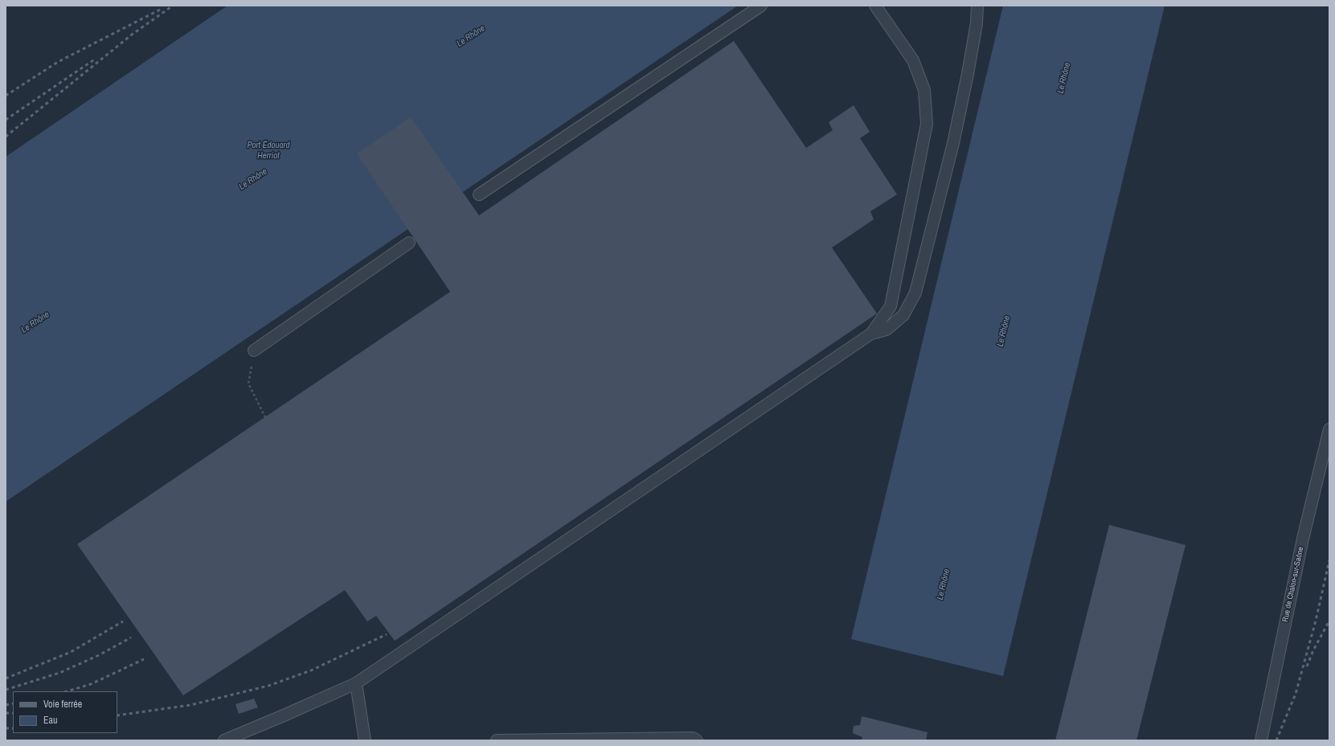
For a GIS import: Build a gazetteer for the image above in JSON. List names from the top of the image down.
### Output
{
  "streets": {
    "lane": ["Rue de Chalon-sur-Saône"]
  },
  "water": ["Le Rhône", "Port Édouard Herriot"],
  "legend": ["Voie ferrée", "Eau"]
}
